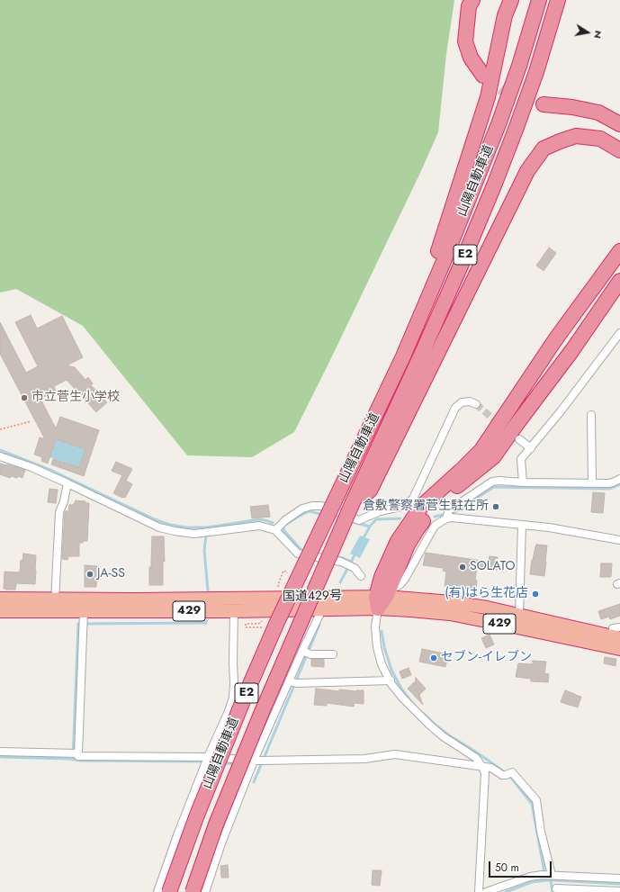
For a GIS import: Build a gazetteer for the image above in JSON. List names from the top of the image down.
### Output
{
  "streets": {
    "highway": [
      "山陽自動車道",
      "E2",
      "国道429号",
      "429"
    ]
  },
  "places": [
    "市立菅生小学校",
    "倉敷警察署菅生駐在所",
    "SOLATO",
    "JA-SS",
    "(有)はら生花店",
    "セブン-イレブン"
  ],
  "scale_bar": "50 m",
  "north": "right"
}
